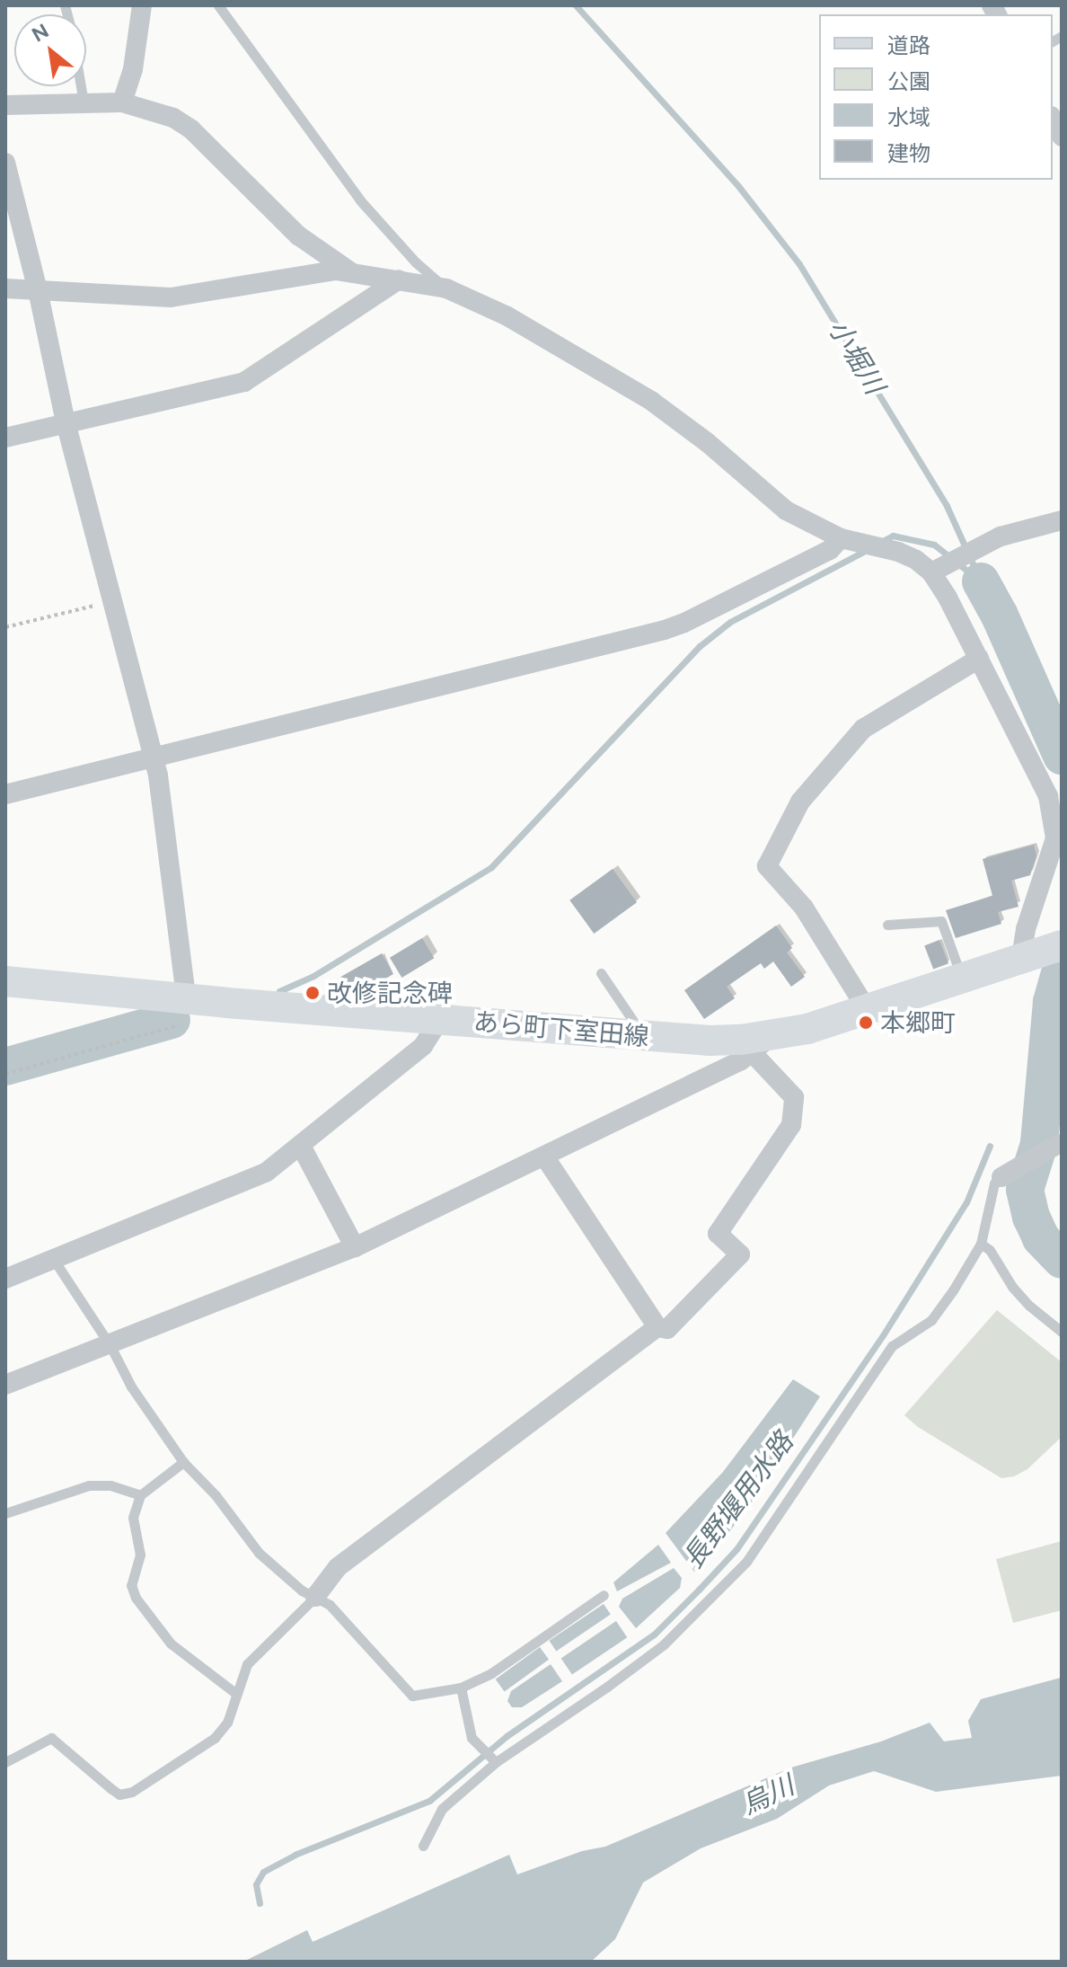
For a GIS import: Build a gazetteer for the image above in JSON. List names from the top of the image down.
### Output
{
  "streets": {
    "main road": ["あら町下室田線"]
  },
  "water": ["小堀川", "長野堰用水路", "烏川"],
  "places": ["改修記念碑", "本郷町"],
  "legend": [
    "道路",
    "公園",
    "水域",
    "建物"
  ],
  "north": "top left"
}
